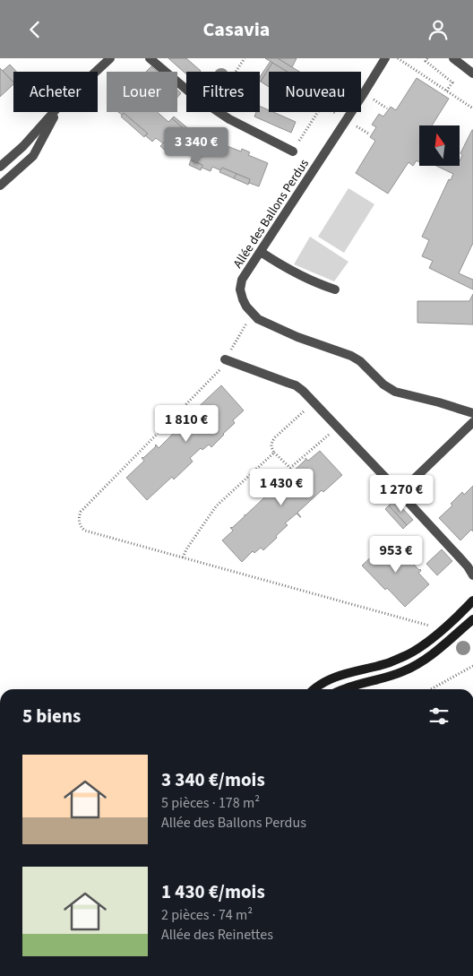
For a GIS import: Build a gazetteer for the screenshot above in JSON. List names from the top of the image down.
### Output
{
  "streets": {
    "street": ["Allée des Ballons Perdus"]
  },
  "north": "top",
  "page": {
    "header": "Casavia",
    "chip": [
      "Acheter",
      "Louer",
      "Filtres",
      "Nouveau"
    ],
    "price": [
      "3 340 €",
      "1 810 €",
      "1 430 €",
      "1 270 €",
      "953 €"
    ],
    "heading": "5 biens",
    "list": [
      {
        "name": "3 340 €/mois",
        "note": "5 pièces · 178 m² · Allée des Ballons Perdus"
      },
      {
        "name": "1 430 €/mois",
        "note": "2 pièces · 74 m² · Allée des Reinettes"
      }
    ]
  }
}
